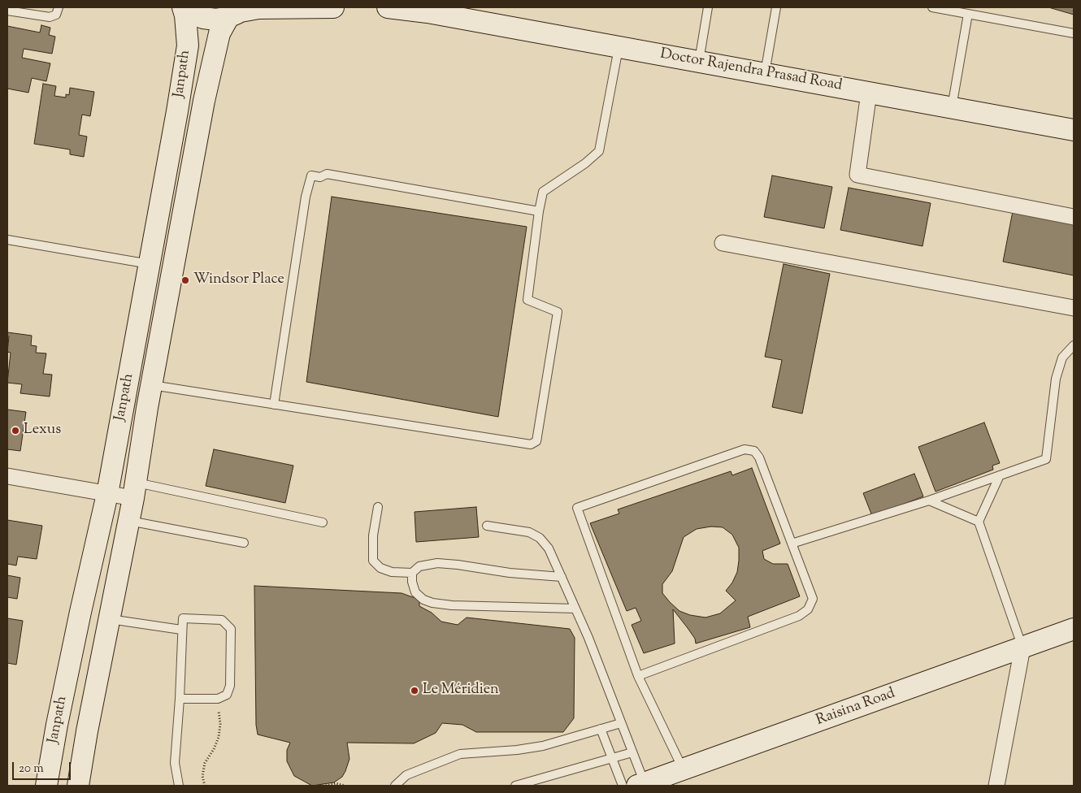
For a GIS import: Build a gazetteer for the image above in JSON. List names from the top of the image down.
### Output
{
  "streets": {
    "main road": ["Doctor Rajendra Prasad Road", "Janpath", "Raisina Road"]
  },
  "places": ["Windsor Place", "Lexus", "Le Méridien"],
  "scale_bar": "20 m"
}
